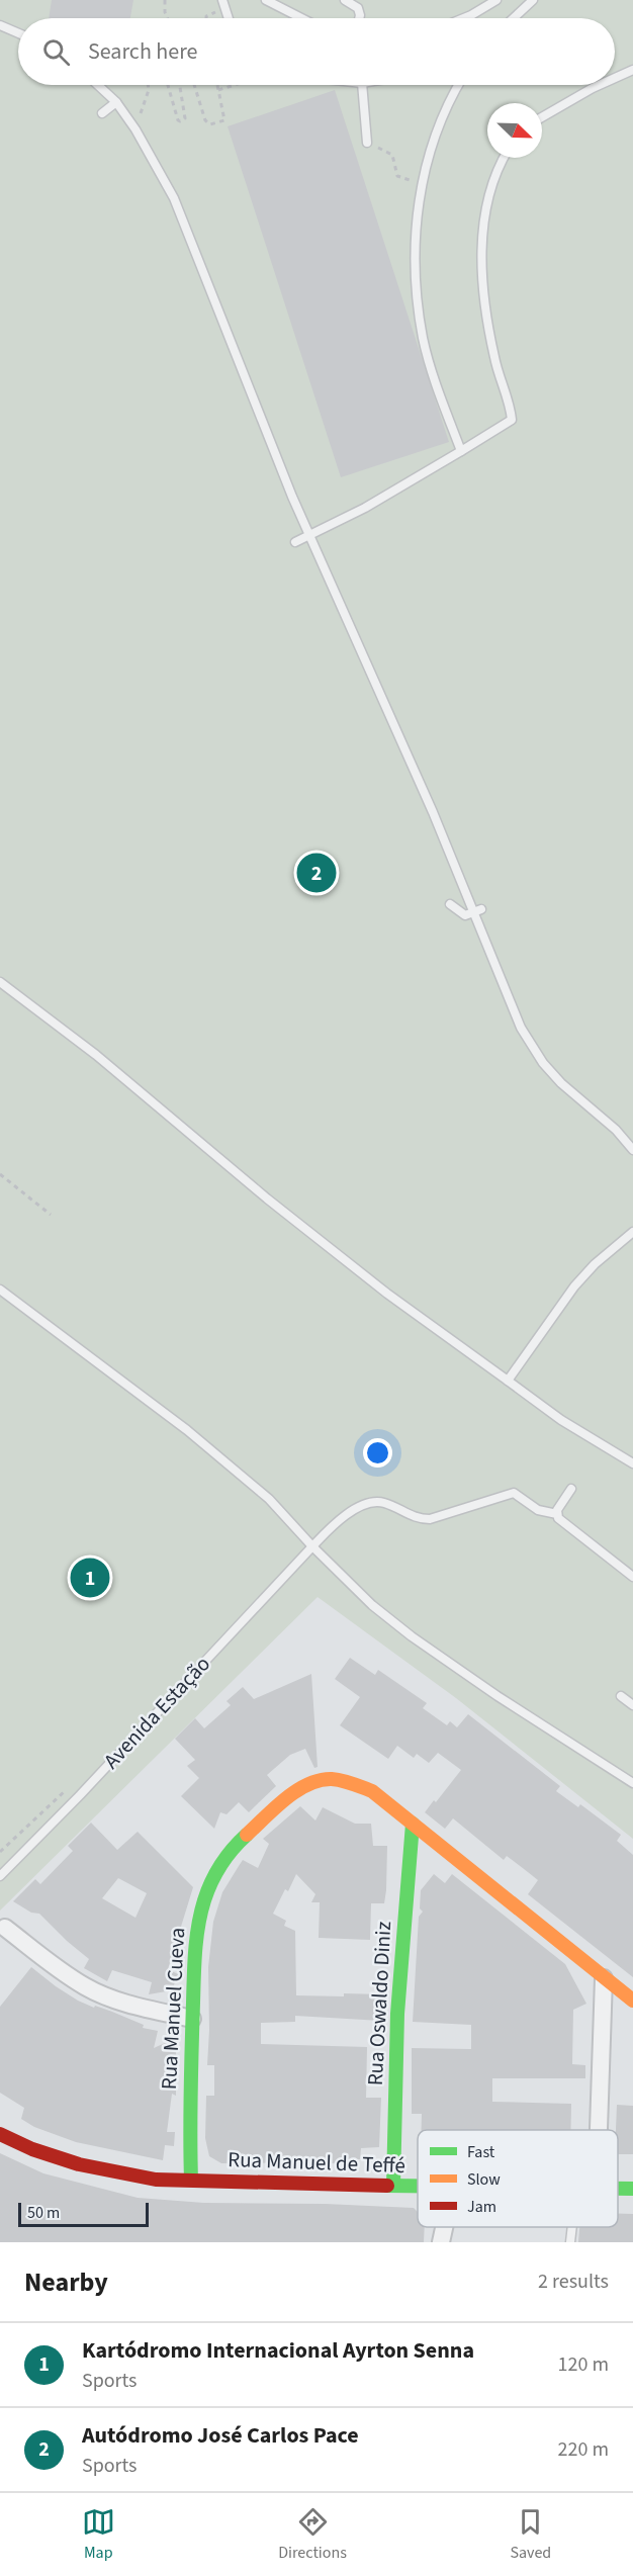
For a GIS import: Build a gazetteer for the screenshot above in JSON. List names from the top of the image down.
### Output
{
  "streets": {
    "street": ["Rua Oswaldo Diniz", "Rua Manuel Cueva", "Rua Manuel de Teffé"],
    "lane": ["Avenida Estação"]
  },
  "crossings": [
    ["Rua Oswaldo Diniz", "Rua Manuel Cueva"],
    ["Rua Oswaldo Diniz", "Rua Manuel de Teffé"],
    ["Rua Manuel Cueva", "Rua Manuel de Teffé"]
  ],
  "legend": ["Fast", "Slow", "Jam"],
  "scale_bar": "50 m",
  "north": "bottom right",
  "page": {
    "search": "Search here",
    "pins": ["2", "1"],
    "scale": "50 m",
    "heading": ["Nearby", "2 results"],
    "list": [
      {
        "mark": "1",
        "name": "Kartódromo Internacional Ayrton Senna",
        "note": "Sports",
        "value": "120 m"
      },
      {
        "mark": "2",
        "name": "Autódromo José Carlos Pace",
        "note": "Sports",
        "value": "220 m"
      }
    ],
    "nav": ["Map", "Directions", "Saved"]
  }
}
